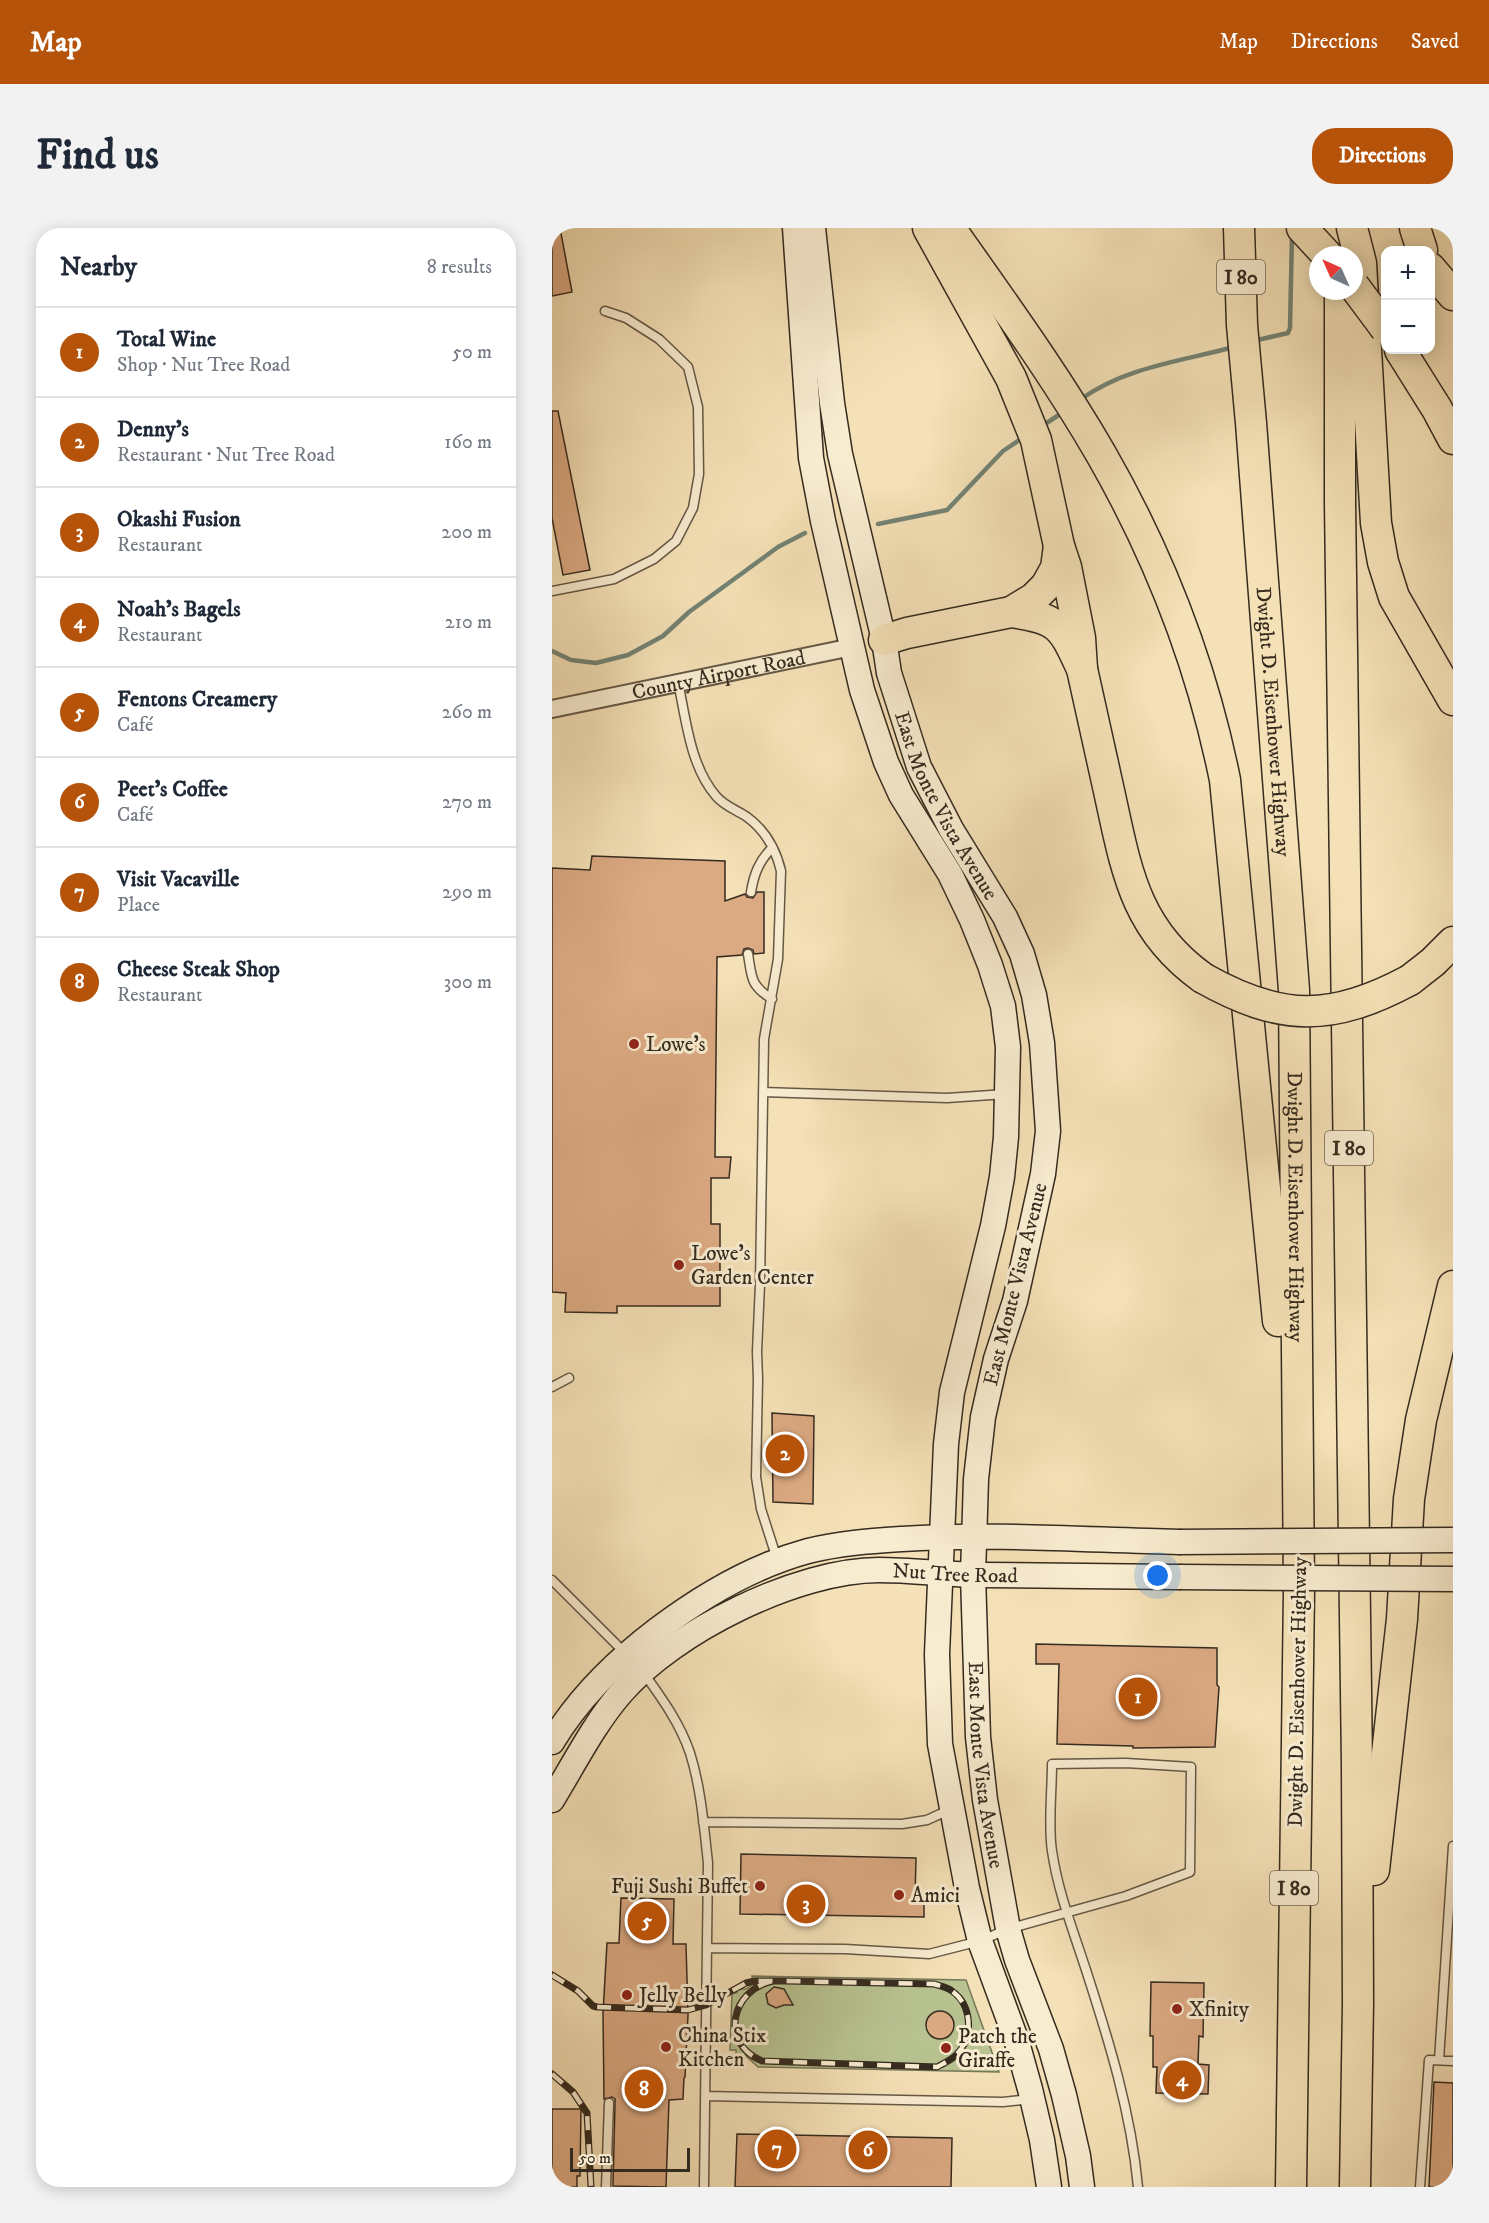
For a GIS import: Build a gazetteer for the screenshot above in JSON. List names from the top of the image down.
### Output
{
  "streets": {
    "highway": ["I 80", "Dwight D. Eisenhower Highway"],
    "main road": ["County Airport Road", "East Monte Vista Avenue", "Nut Tree Road"]
  },
  "crossings": [
    ["County Airport Road", "East Monte Vista Avenue"],
    ["East Monte Vista Avenue", "Nut Tree Road"]
  ],
  "places": [
    "Lowe's",
    "Lowe's Garden Center",
    "Fuji Sushi Buffet",
    "Amici",
    "Jelly Belly",
    "Xfinity",
    "China Stix Kitchen",
    "Patch the Giraffe"
  ],
  "scale_bar": "50 m",
  "north": "top left",
  "page": {
    "header": "Map",
    "nav": ["Map", "Directions", "Saved"],
    "buttons": "Directions",
    "title": "Find us",
    "heading": ["Nearby", "8 results"],
    "map_buttons": ["+", "−"],
    "list": [
      {
        "mark": "1",
        "name": "Total Wine",
        "note": "Shop · Nut Tree Road",
        "value": "50 m"
      },
      {
        "mark": "2",
        "name": "Denny's",
        "note": "Restaurant · Nut Tree Road",
        "value": "160 m"
      },
      {
        "mark": "3",
        "name": "Okashi Fusion",
        "note": "Restaurant",
        "value": "200 m"
      },
      {
        "mark": "4",
        "name": "Noah's Bagels",
        "note": "Restaurant",
        "value": "210 m"
      },
      {
        "mark": "5",
        "name": "Fentons Creamery",
        "note": "Café",
        "value": "260 m"
      },
      {
        "mark": "6",
        "name": "Peet's Coffee",
        "note": "Café",
        "value": "270 m"
      },
      {
        "mark": "7",
        "name": "Visit Vacaville",
        "note": "Place",
        "value": "290 m"
      },
      {
        "mark": "8",
        "name": "Cheese Steak Shop",
        "note": "Restaurant",
        "value": "300 m"
      }
    ],
    "pins": [
      "2",
      "1",
      "3",
      "5",
      "4",
      "8",
      "7",
      "6"
    ],
    "scale": "50 m"
  }
}
